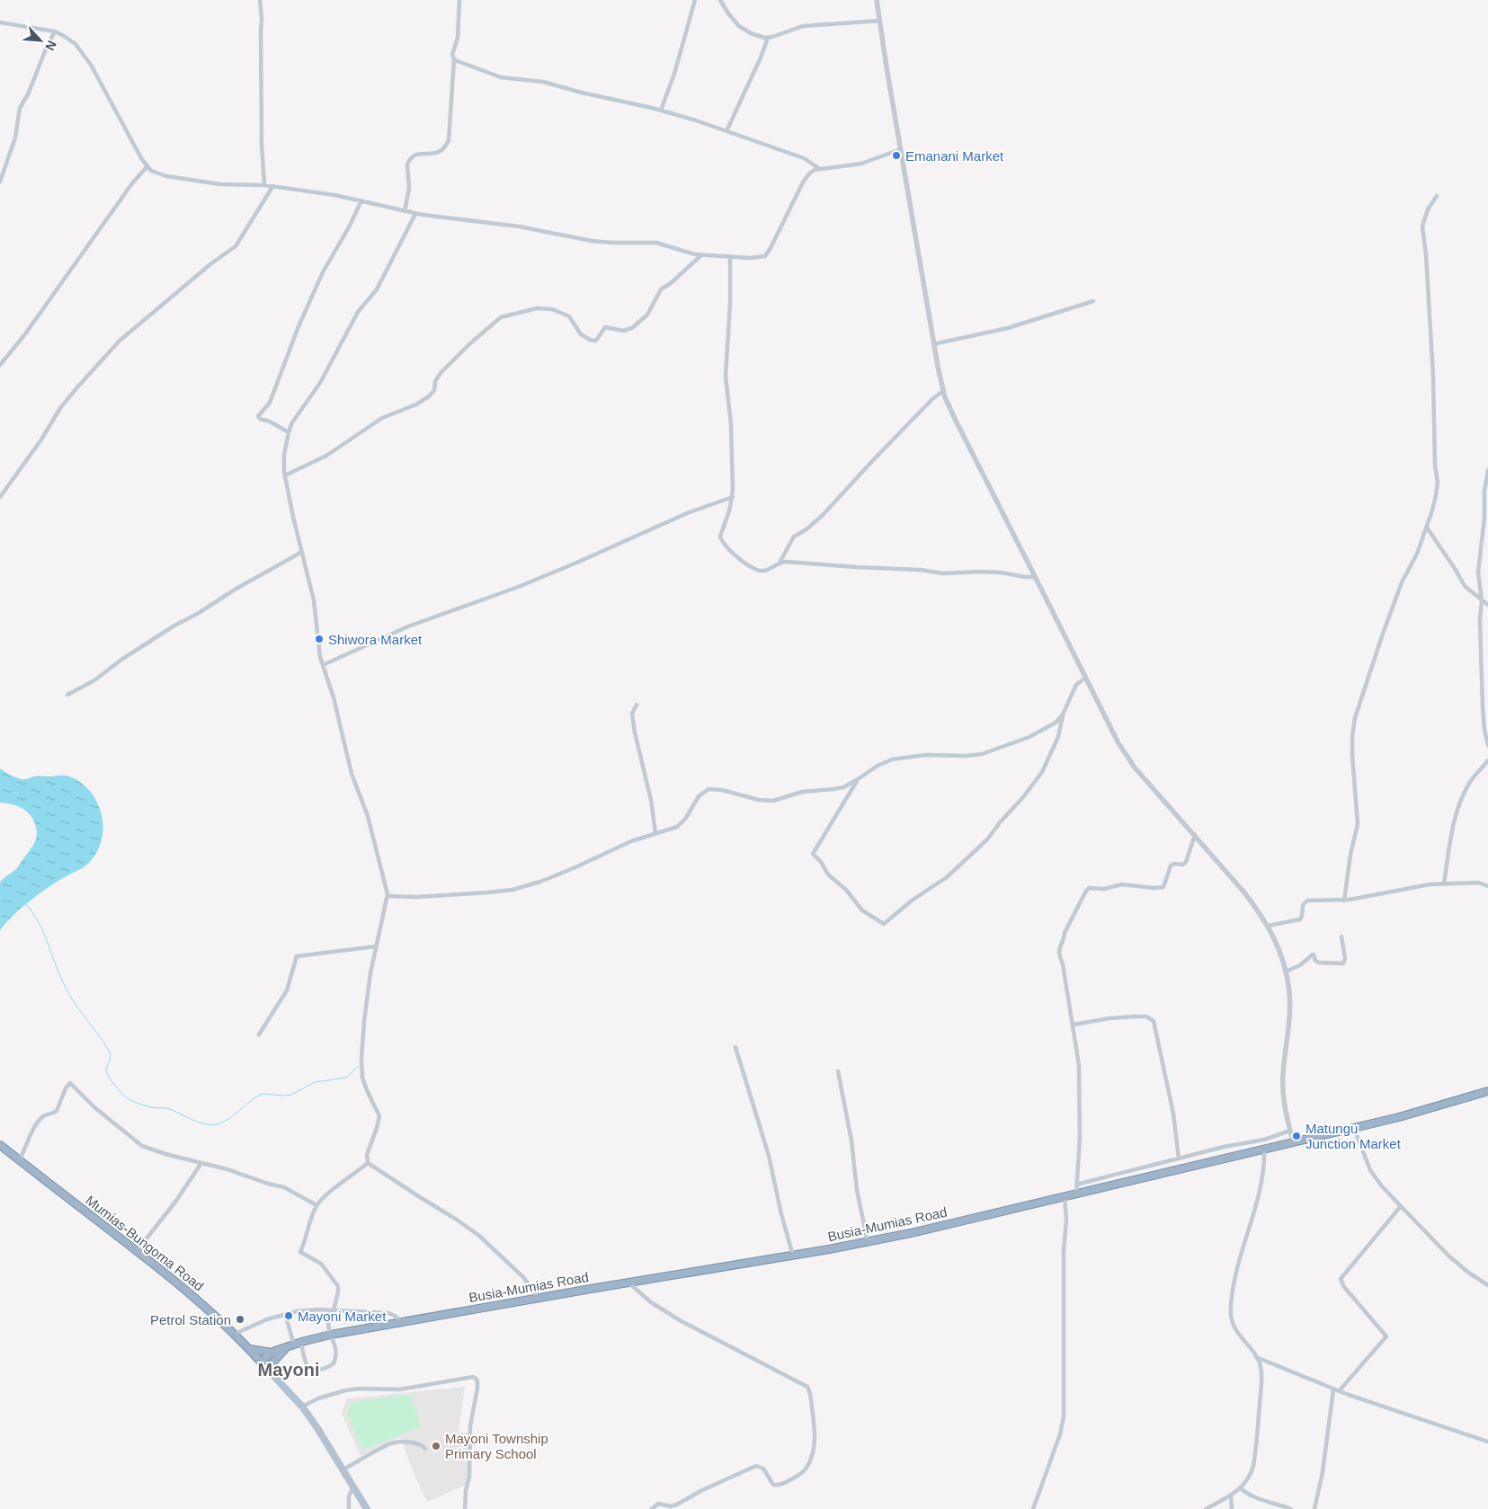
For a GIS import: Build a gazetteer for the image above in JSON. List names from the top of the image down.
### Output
{
  "streets": {
    "highway": ["Busia-Mumias Road", "Mumias-Bungoma Road"]
  },
  "crossings": [
    ["Busia-Mumias Road", "Mumias-Bungoma Road"]
  ],
  "districts": ["Mayoni"],
  "places": [
    "Emanani Market",
    "Shiwora Market",
    "Matungu Junction Market",
    "Mayoni Market",
    "Petrol Station",
    "Mayoni Township Primary School"
  ],
  "north": "bottom right"
}
